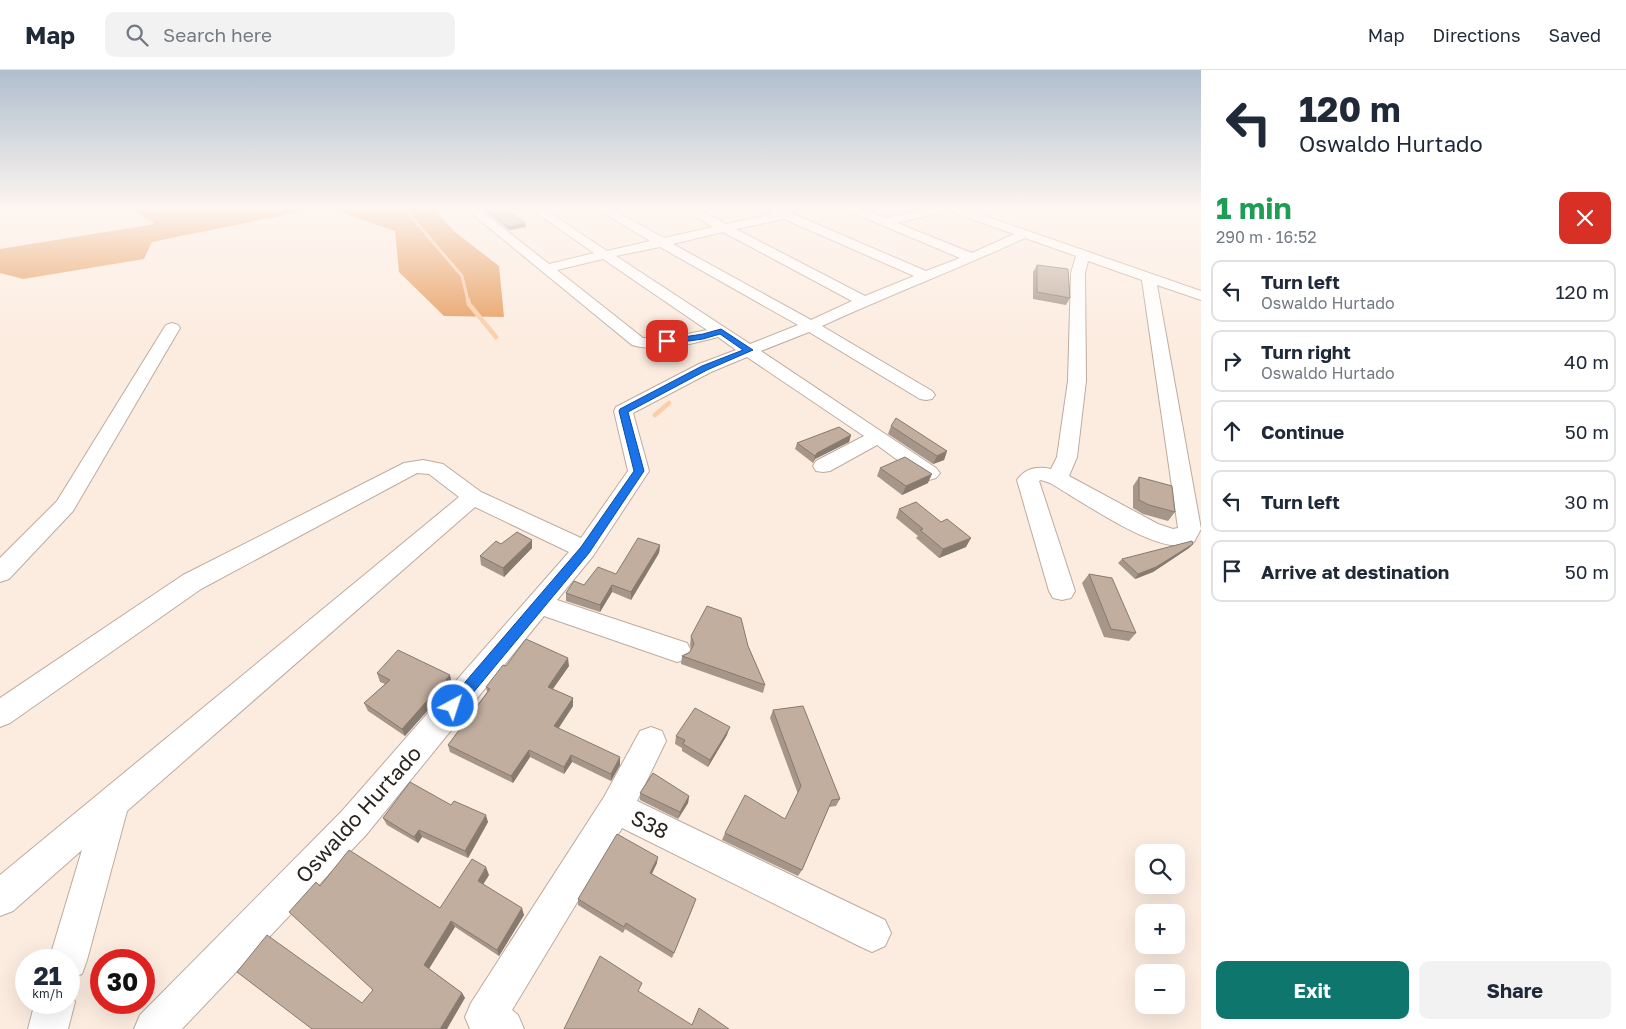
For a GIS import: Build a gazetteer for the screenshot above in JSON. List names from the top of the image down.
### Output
{
  "streets": {
    "street": ["Oswaldo Hurtado", "S38"]
  },
  "page": {
    "header": "Map",
    "search": "Search here",
    "nav": ["Map", "Directions", "Saved"],
    "turn": ["120 m", "Oswaldo Hurtado"],
    "heading": ["1 min", "290 m · 16:52"],
    "list": [
      {
        "name": "Turn left",
        "note": "Oswaldo Hurtado",
        "value": "120 m"
      },
      {
        "name": "Turn right",
        "note": "Oswaldo Hurtado",
        "value": "40 m"
      },
      {
        "name": "Continue",
        "value": "50 m"
      },
      {
        "name": "Turn left",
        "value": "30 m"
      },
      {
        "name": "Arrive at destination",
        "value": "50 m"
      }
    ],
    "map_buttons": ["+", "−"],
    "speed": "21 km/h",
    "limit": "30",
    "buttons": ["Exit", "Share"]
  }
}
